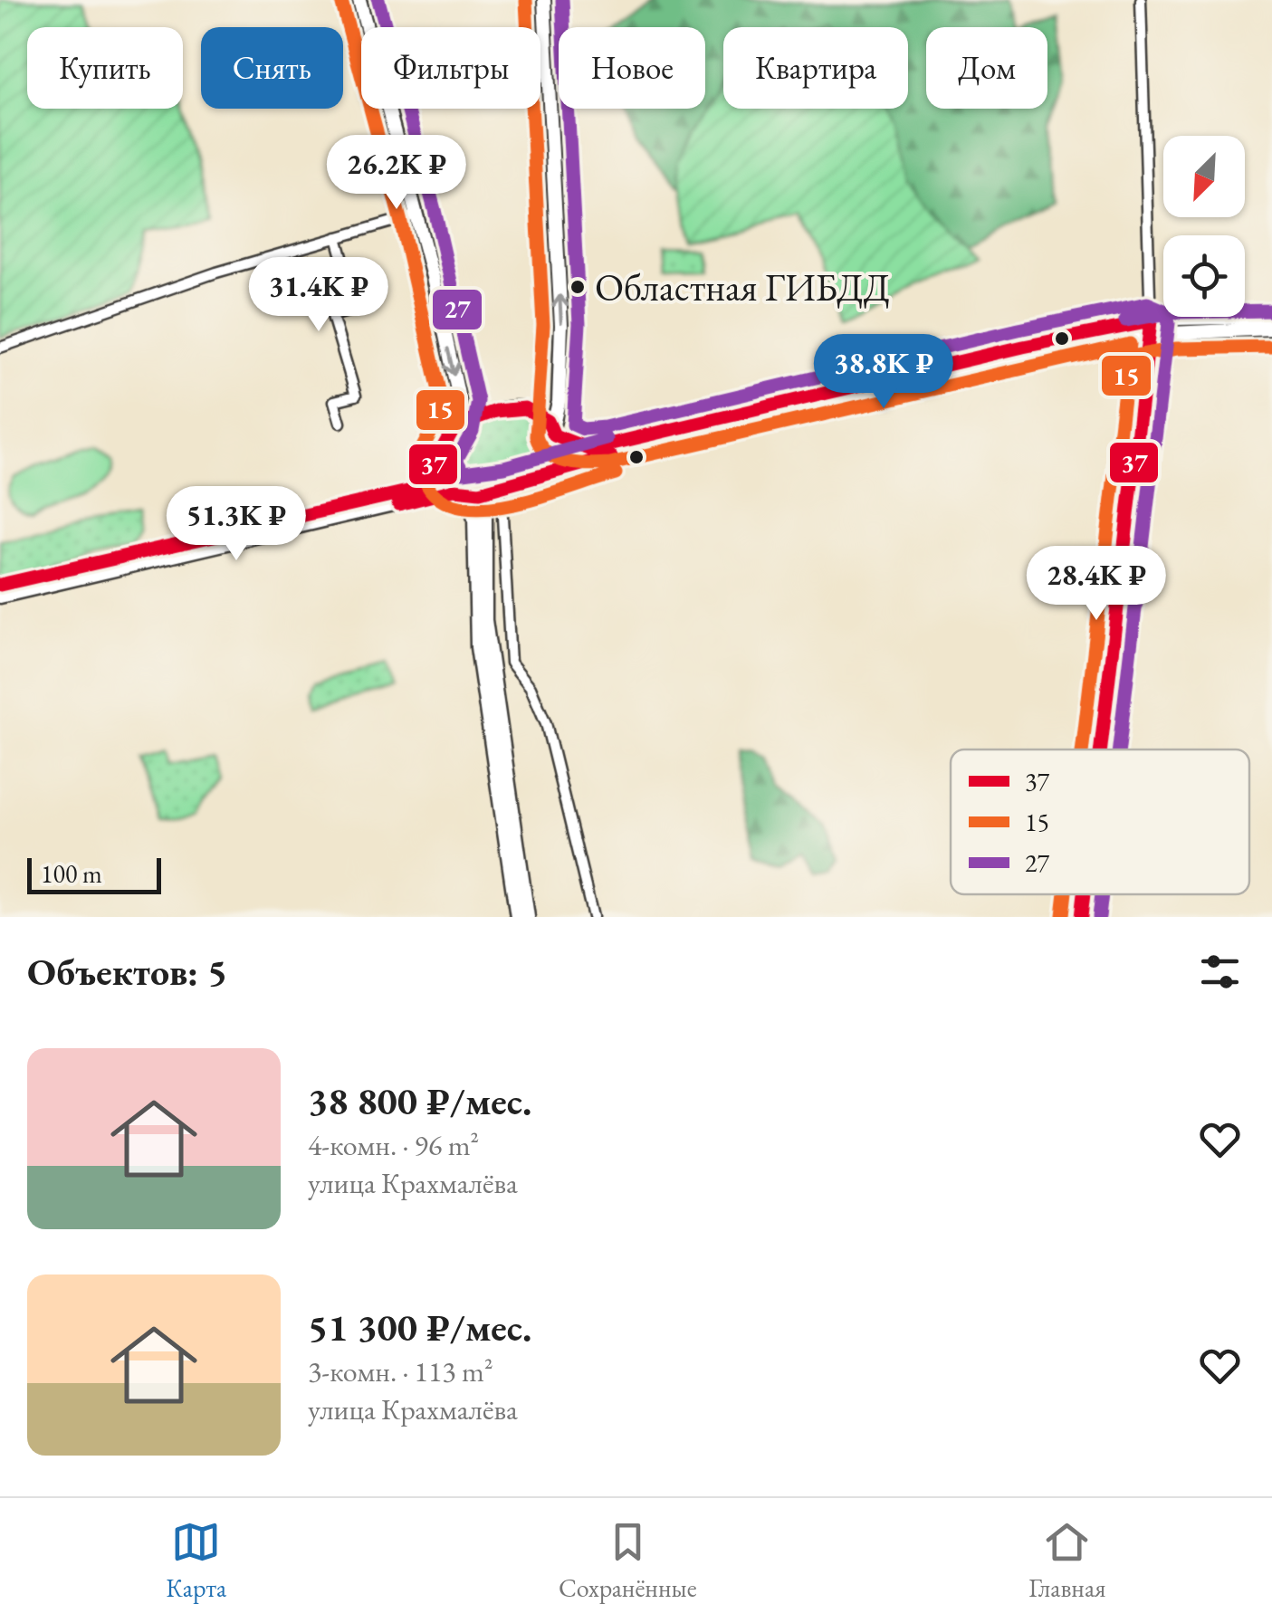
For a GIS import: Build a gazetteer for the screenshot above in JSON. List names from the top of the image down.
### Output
{
  "places": ["Областная ГИБДД"],
  "lines": ["transit line 27", "transit line 15", "transit line 37"],
  "legend": ["37", "15", "27"],
  "scale_bar": "100 m",
  "north": "bottom left",
  "page": {
    "chip": [
      "Купить",
      "Снять",
      "Фильтры",
      "Новое",
      "Квартира",
      "Дом"
    ],
    "price": [
      "26.2K ₽",
      "31.4K ₽",
      "38.8K ₽",
      "51.3K ₽",
      "28.4K ₽"
    ],
    "scale": "100 m",
    "heading": "Объектов: 5",
    "list": [
      {
        "name": "38 800 ₽/мес.",
        "note": "4-комн. · 96 m² · улица Крахмалёва"
      },
      {
        "name": "51 300 ₽/мес.",
        "note": "3-комн. · 113 m² · улица Крахмалёва"
      }
    ],
    "tabs": ["Карта", "Сохранённые", "Главная"]
  }
}
